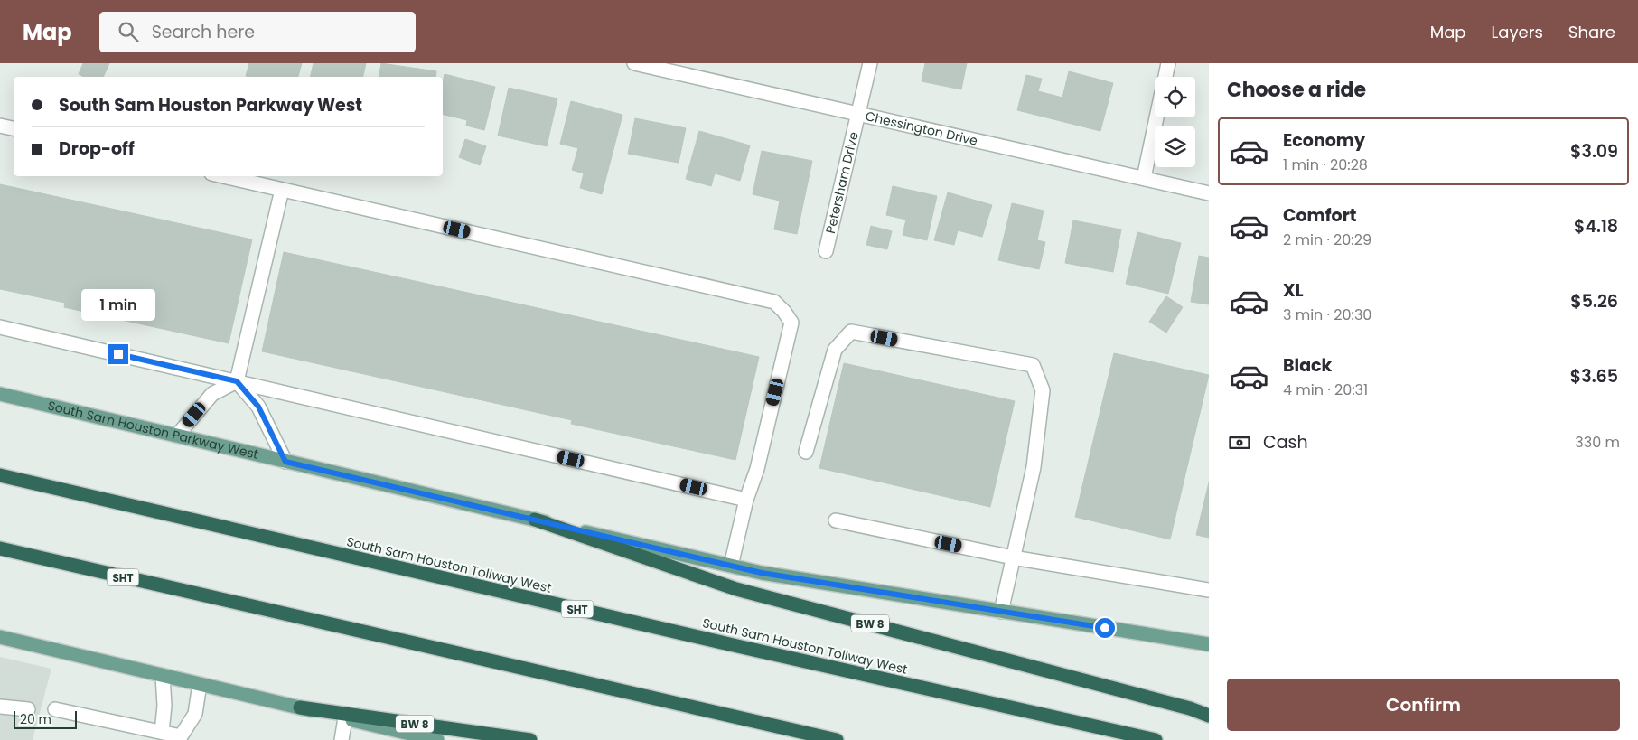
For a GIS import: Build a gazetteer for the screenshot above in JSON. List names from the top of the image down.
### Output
{
  "streets": {
    "highway": ["South Sam Houston Tollway West", "SHT", "BW 8"],
    "main road": ["South Sam Houston Parkway West"],
    "street": ["Chessington Drive", "Petersham Drive"]
  },
  "crossings": [
    ["Chessington Drive", "Petersham Drive"],
    ["South Sam Houston Parkway West", "BW 8"]
  ],
  "scale_bar": "20 m",
  "page": {
    "header": "Map",
    "search": "Search here",
    "nav": ["Map", "Layers", "Share"],
    "heading": "Choose a ride",
    "banner": ["South Sam Houston Parkway West", "Drop-off"],
    "list": [
      {
        "name": "Economy",
        "note": "1 min · 20:28",
        "value": "$3.09"
      },
      {
        "name": "Comfort",
        "note": "2 min · 20:29",
        "value": "$4.18"
      },
      {
        "name": "XL",
        "note": "3 min · 20:30",
        "value": "$5.26"
      },
      {
        "name": "Black",
        "note": "4 min · 20:31",
        "value": "$3.65"
      }
    ],
    "bubble": "1 min",
    "pay": ["Cash", "330 m"],
    "buttons": "Confirm",
    "scale": "20 m"
  }
}
